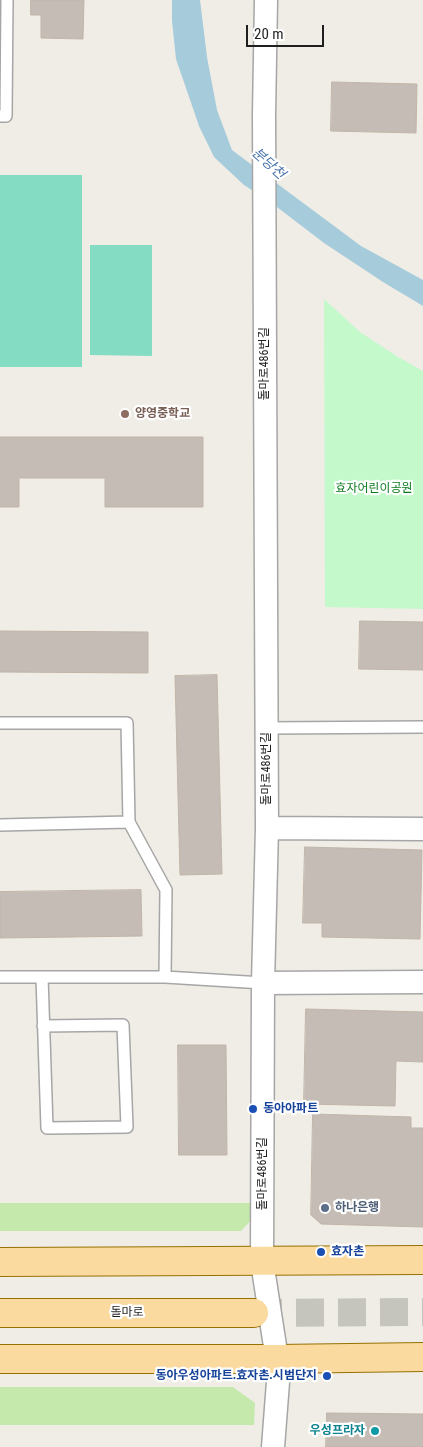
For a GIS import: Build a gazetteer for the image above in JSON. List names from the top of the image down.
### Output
{
  "streets": {
    "main road": ["돌마로"],
    "street": ["돌마로486번길"]
  },
  "water": ["분당천"],
  "parks": ["효자어린이공원"],
  "places": [
    "양영중학교",
    "동아아파트",
    "하나은행",
    "효자촌",
    "동아우성아파트.효자촌.시범단지",
    "우성프라자"
  ],
  "scale_bar": "20 m"
}
